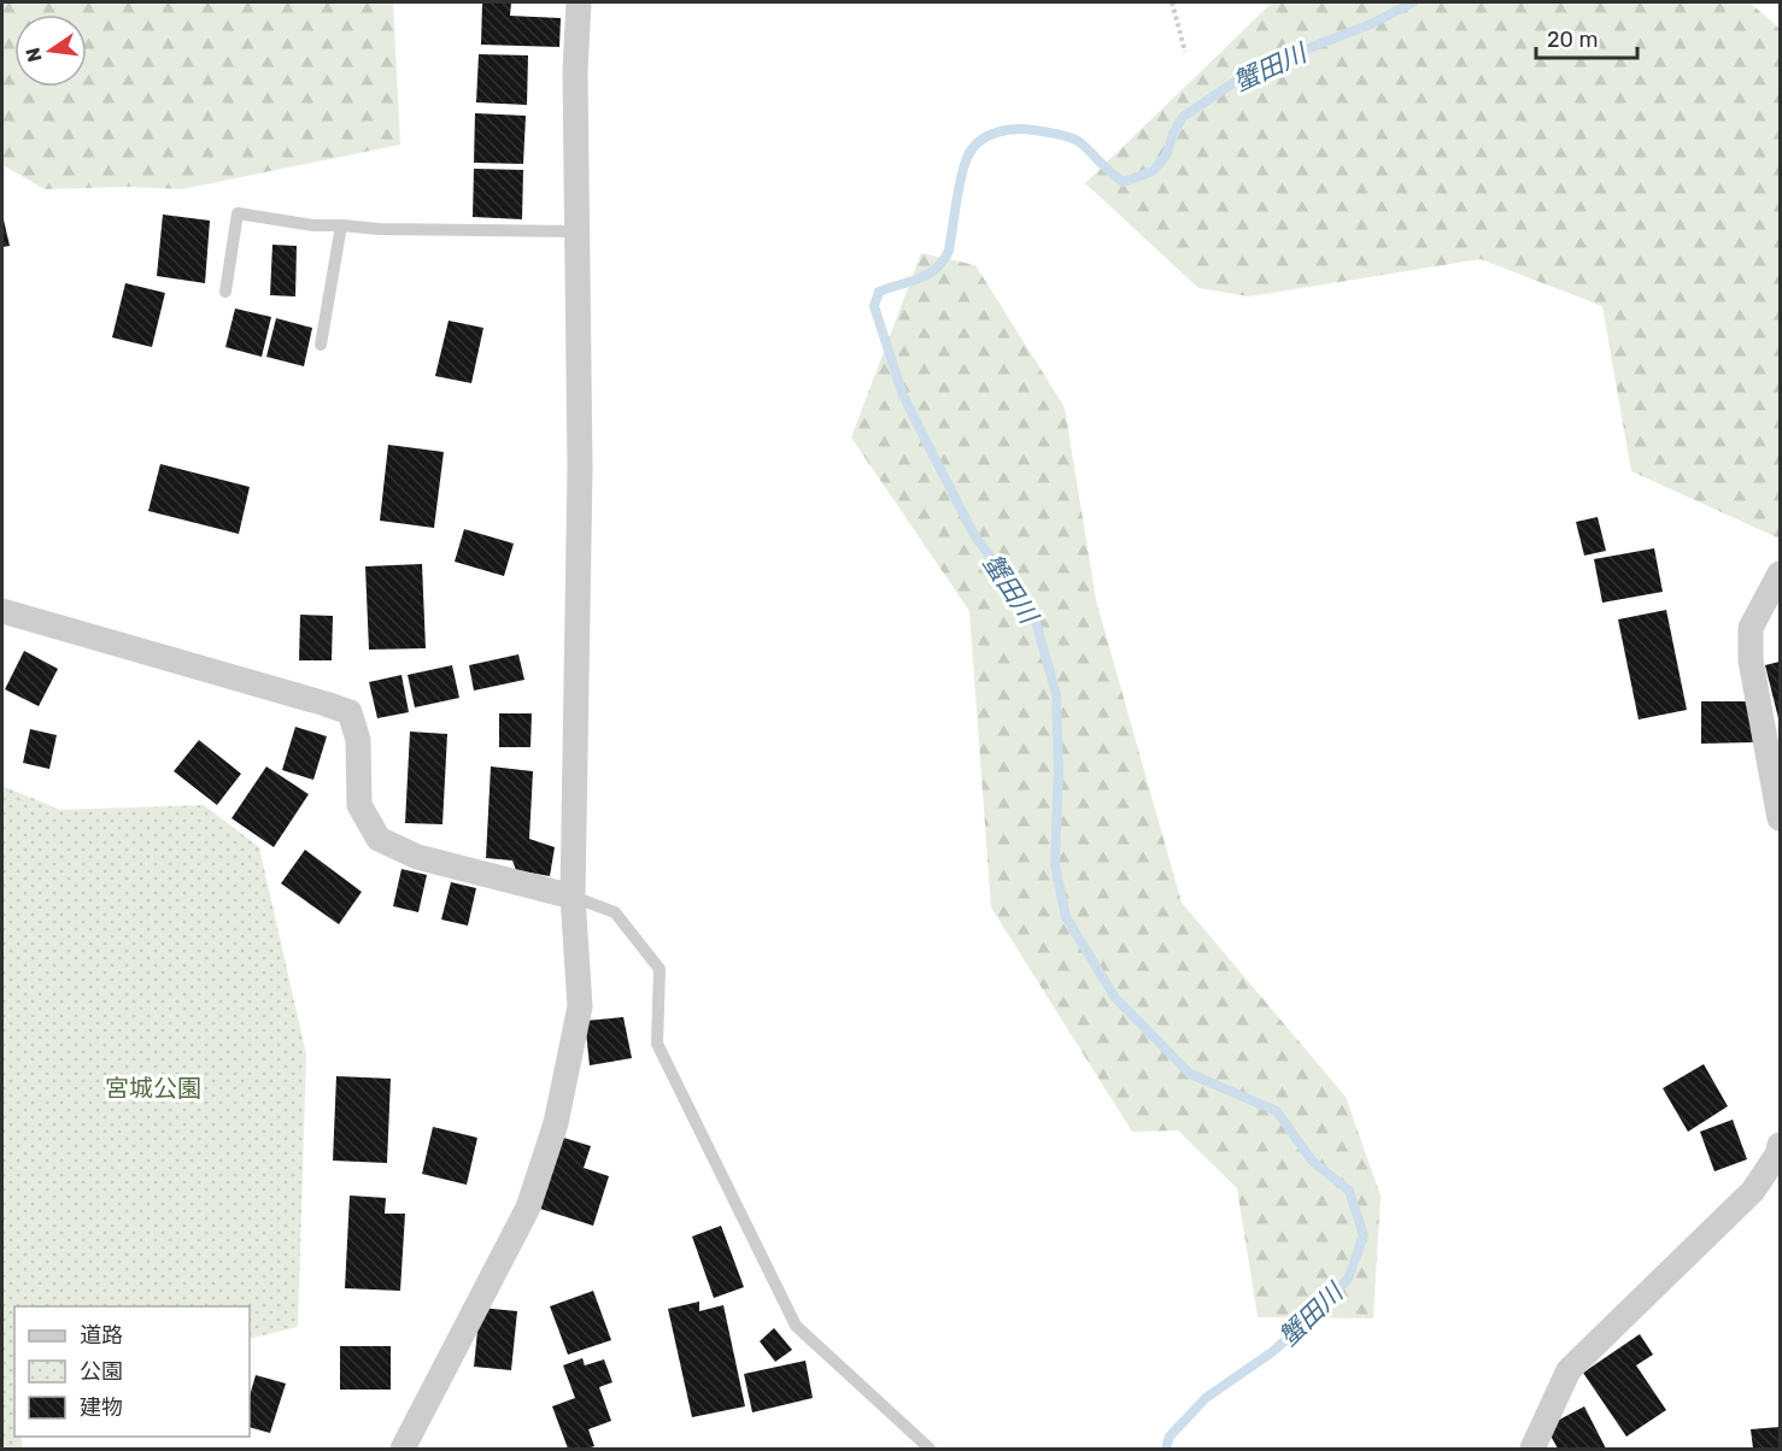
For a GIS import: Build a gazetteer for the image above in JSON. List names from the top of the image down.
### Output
{
  "water": ["蟹田川"],
  "parks": ["宮城公園"],
  "legend": ["道路", "公園", "建物"],
  "scale_bar": "20 m",
  "north": "left"
}
